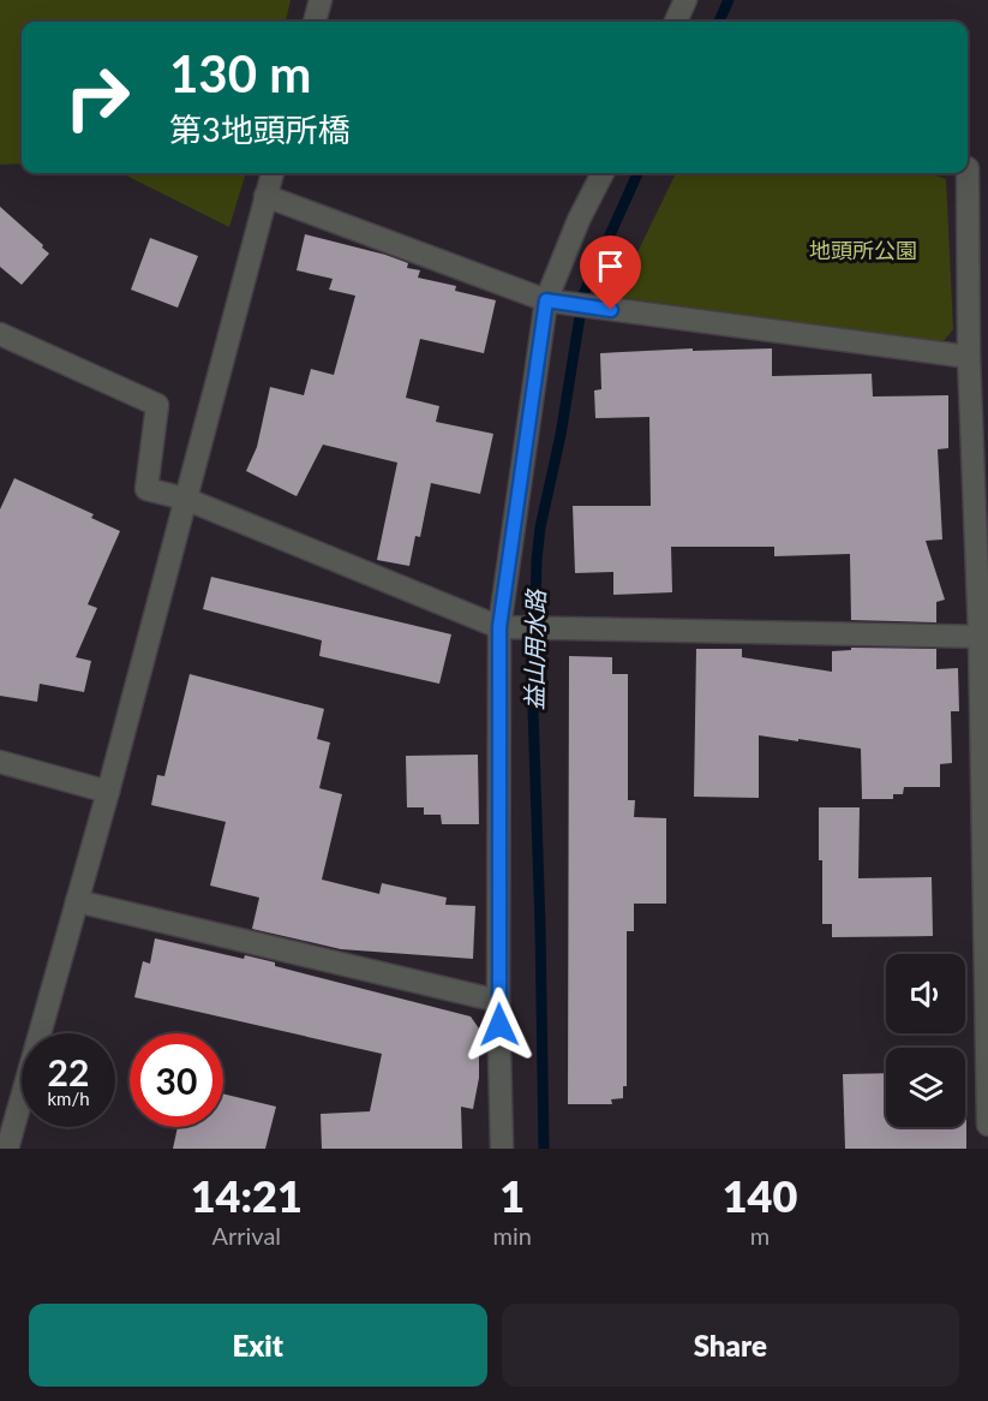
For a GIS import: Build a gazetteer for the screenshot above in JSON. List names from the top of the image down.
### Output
{
  "water": ["益山用水路"],
  "parks": ["地頭所公園"],
  "page": {
    "turn": ["130 m", "第3地頭所橋"],
    "speed": "22 km/h",
    "limit": "30",
    "eta": [
      "14:21",
      "Arrival",
      "1",
      "min",
      "140",
      "m"
    ],
    "buttons": ["Exit", "Share"]
  }
}
